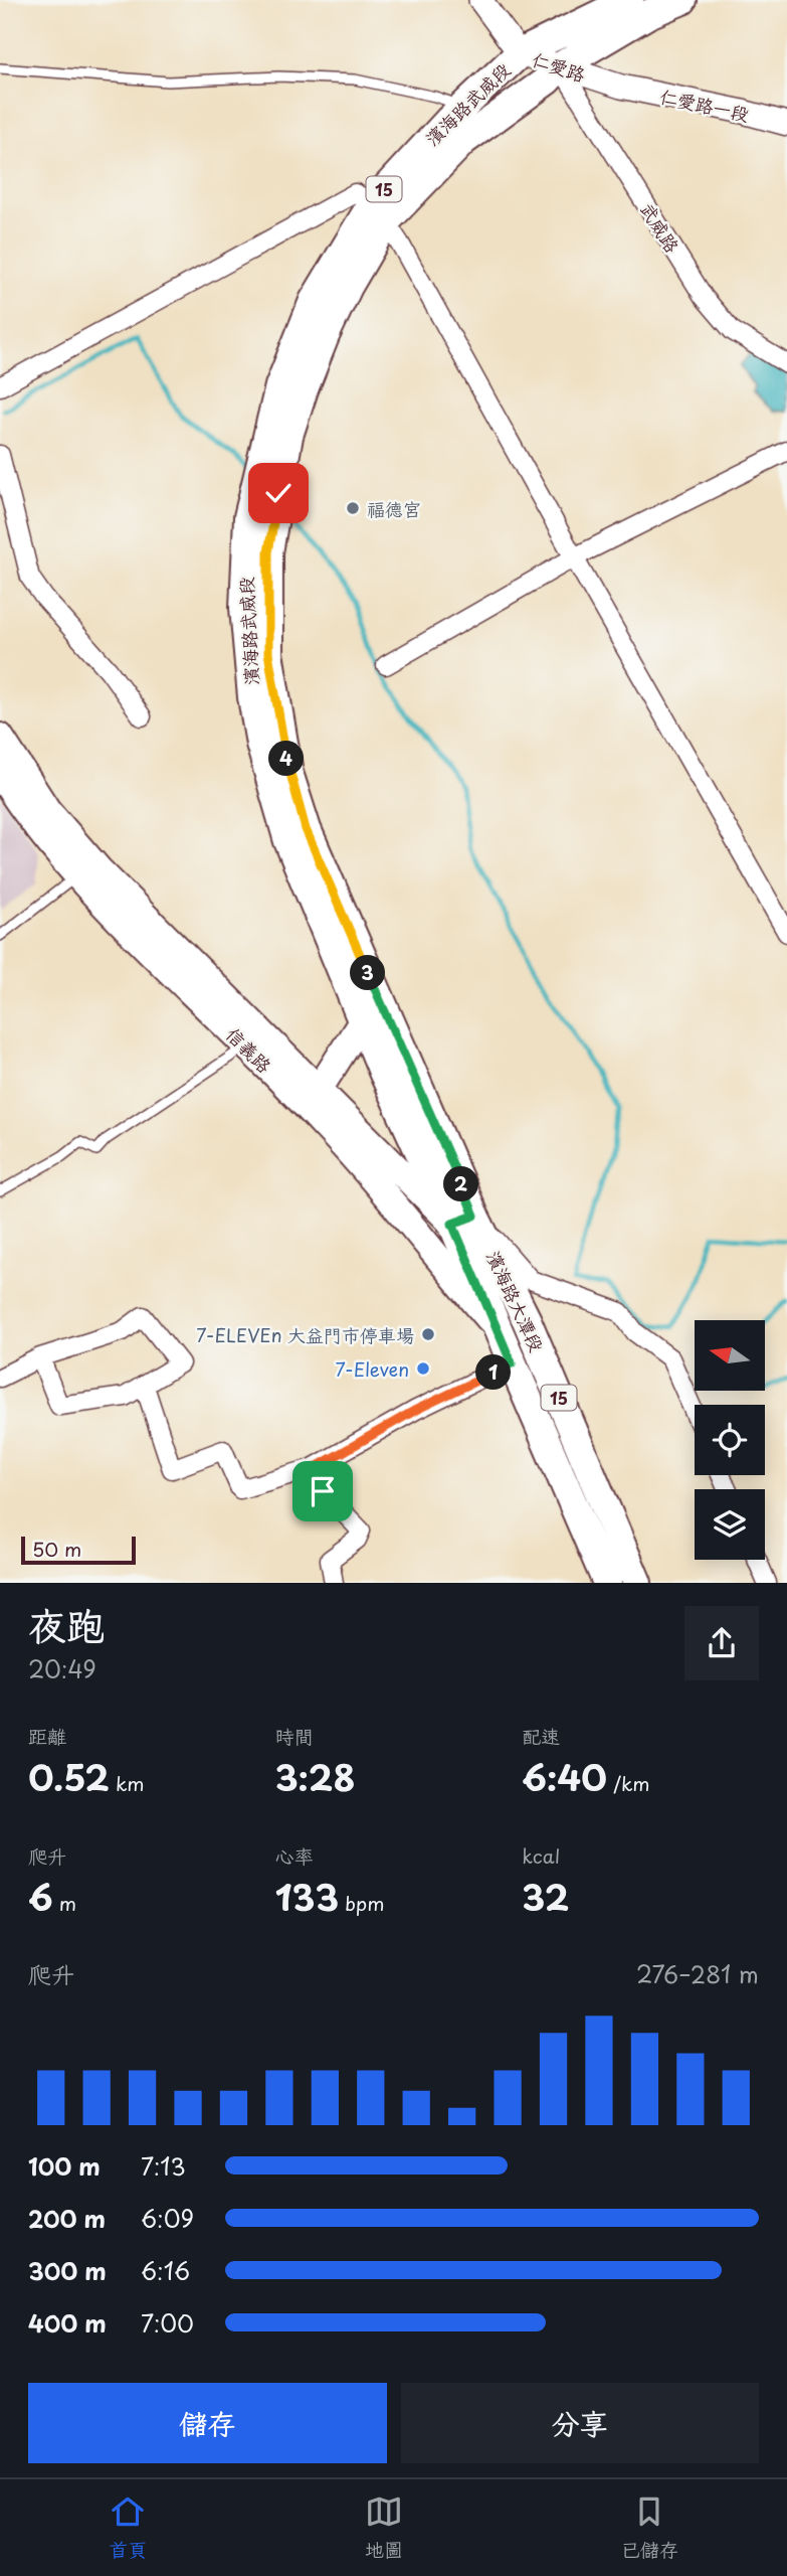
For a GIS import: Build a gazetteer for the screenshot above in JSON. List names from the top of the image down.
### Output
{
  "streets": {
    "main road": [
      "濱海路武威段",
      "15",
      "信義路",
      "濱海路大潭段"
    ],
    "street": ["仁愛路", "仁愛路一段", "武威路"]
  },
  "crossings": [
    ["仁愛路", "濱海路武威段"],
    ["仁愛路", "仁愛路一段"],
    ["仁愛路", "武威路"],
    ["濱海路武威段", "武威路"],
    ["濱海路武威段", "信義路"],
    ["濱海路武威段", "濱海路大潭段"],
    ["信義路", "濱海路大潭段"]
  ],
  "places": ["福德宮", "7-ELEVEn 大益門市停車場", "7-Eleven"],
  "scale_bar": "50 m",
  "north": "left",
  "page": {
    "pins": [
      "4",
      "3",
      "2",
      "1"
    ],
    "scale": "50 m",
    "heading": ["夜跑", "20:49"],
    "stats": [
      ["距離", "0.52 km"],
      ["時間", "3:28"],
      ["配速", "6:40 /km"],
      ["爬升", "6 m"],
      ["心率", "133 bpm"],
      ["kcal", "32"]
    ],
    "chart": ["爬升", "276–281 m"],
    "list": [
      {
        "name": "100 m",
        "note": "7:13"
      },
      {
        "name": "200 m",
        "note": "6:09"
      },
      {
        "name": "300 m",
        "note": "6:16"
      },
      {
        "name": "400 m",
        "note": "7:00"
      }
    ],
    "buttons": ["儲存", "分享"],
    "tabs": ["首頁", "地圖", "已儲存"]
  }
}
